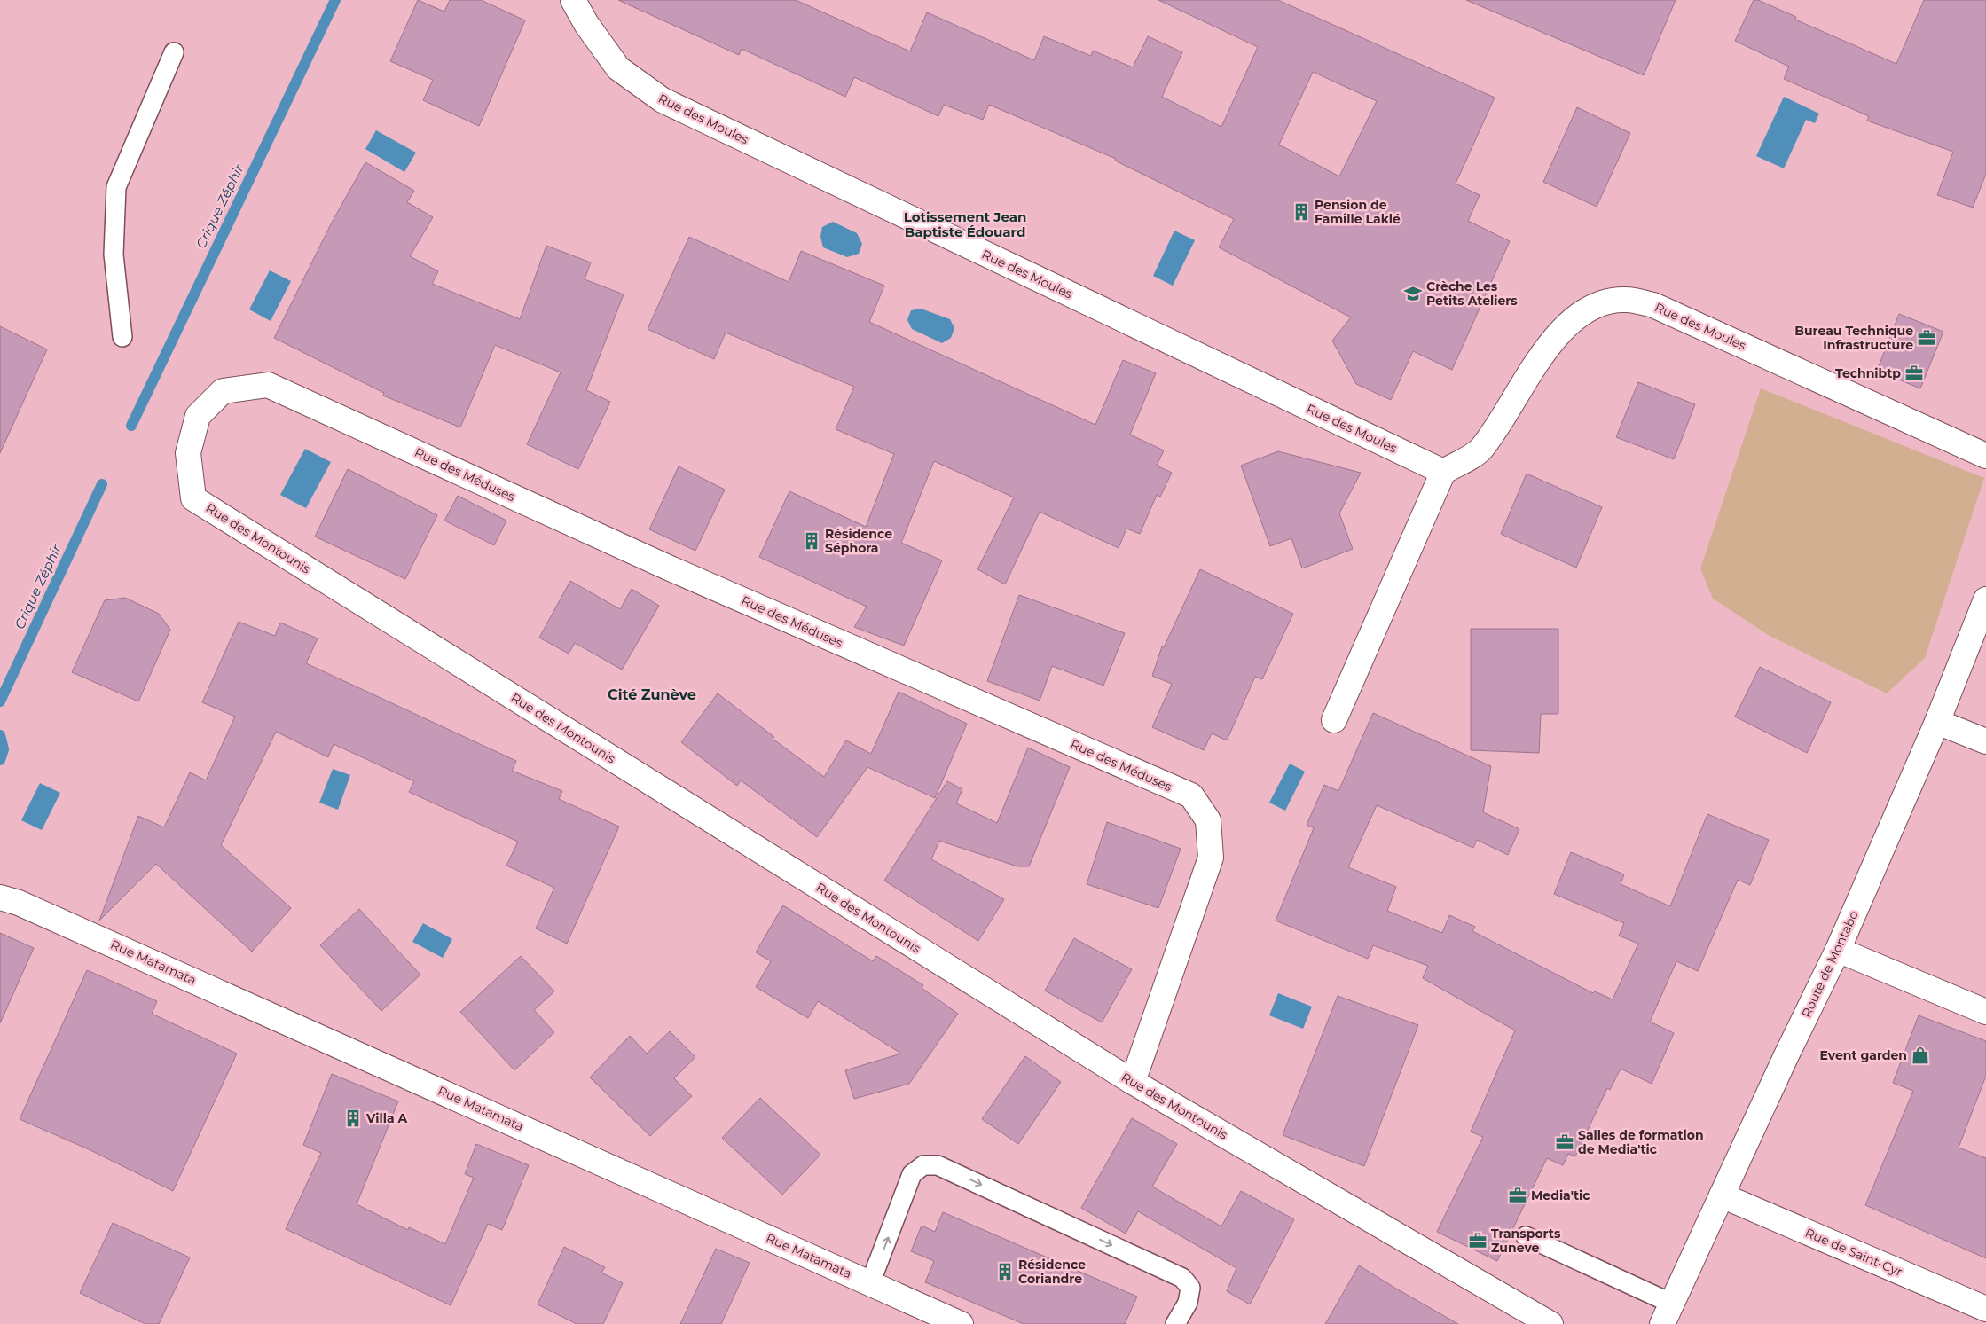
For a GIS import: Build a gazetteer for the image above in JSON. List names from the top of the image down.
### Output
{
  "streets": {
    "street": [
      "Rue des Moules",
      "Rue des Méduses",
      "Rue des Montounis",
      "Rue Matamata",
      "Route de Montabo",
      "Rue de Saint-Cyr"
    ]
  },
  "crossings": [
    ["Rue des Méduses", "Rue des Montounis"],
    ["Route de Montabo", "Rue de Saint-Cyr"]
  ],
  "districts": ["Lotissement Jean Baptiste Édouard", "Cité Zunève"],
  "water": ["Crique Zéphir"],
  "places": {
    "building": [
      "Pension de Famille Laklé",
      "Résidence Séphora",
      "Villa A",
      "Résidence Coriandre"
    ],
    "school or university": ["Crèche Les Petits Ateliers"],
    "office": [
      "Bureau Technique Infrastructure",
      "Technibtp",
      "Salles de formation de Media'tic",
      "Media'tic",
      "Transports Zuneve"
    ],
    "shop": ["Event garden"]
  }
}
